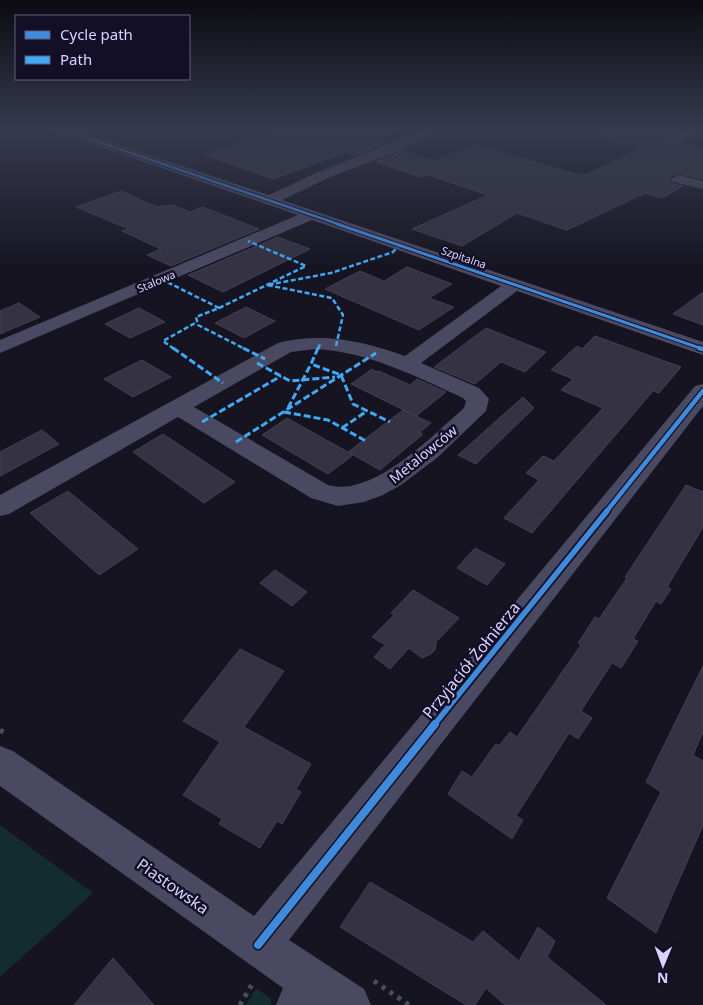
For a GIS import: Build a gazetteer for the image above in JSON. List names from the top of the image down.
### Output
{
  "streets": {
    "street": [
      "Szpitalna",
      "Stalowa",
      "Metalowców",
      "Przyjaciół Żołnierza",
      "Piastowska"
    ]
  },
  "crossings": [
    ["Szpitalna", "Stalowa"],
    ["Przyjaciół Żołnierza", "Piastowska"]
  ],
  "legend": ["Cycle path", "Path"],
  "north": "bottom"
}
